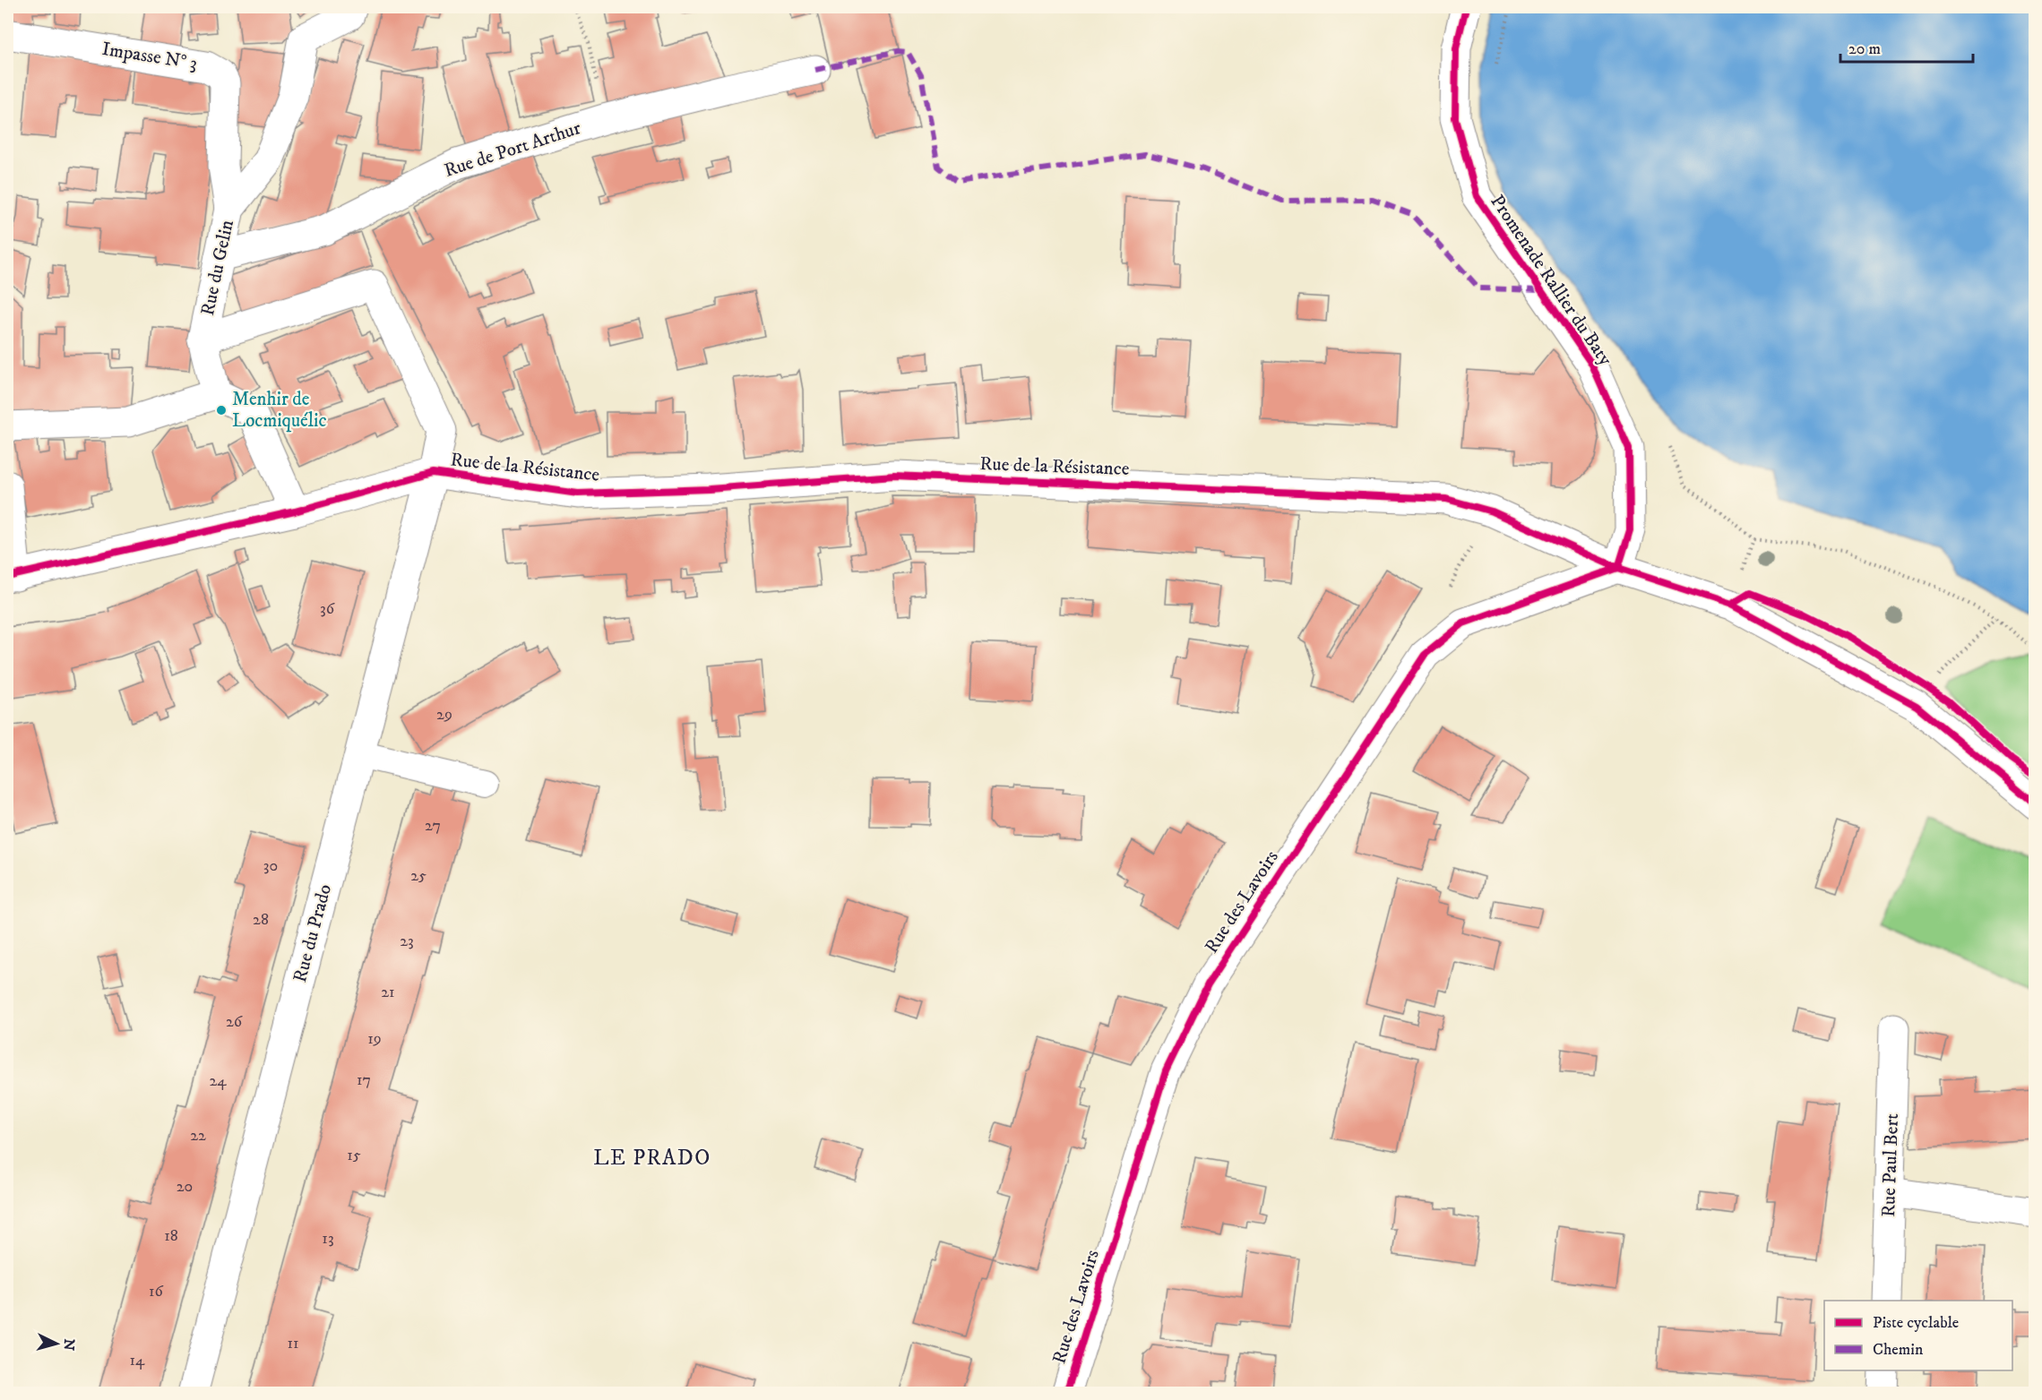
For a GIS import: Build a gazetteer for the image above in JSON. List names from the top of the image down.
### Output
{
  "streets": {
    "street": [
      "Impasse N° 3",
      "Rue de Port Arthur",
      "Rue du Gelin",
      "Promenade Rallier du Baty",
      "Rue de la Résistance",
      "Rue des Lavoirs",
      "Rue du Prado",
      "Rue Paul Bert"
    ]
  },
  "crossings": [
    ["Impasse N° 3", "Rue du Gelin"],
    ["Rue de Port Arthur", "Rue du Gelin"],
    ["Rue du Gelin", "Rue du Prado"],
    ["Promenade Rallier du Baty", "Rue de la Résistance"],
    ["Promenade Rallier du Baty", "Rue des Lavoirs"],
    ["Rue de la Résistance", "Rue des Lavoirs"],
    ["Rue de la Résistance", "Rue du Prado"]
  ],
  "districts": ["LE PRADO"],
  "places": ["Menhir de Locmiquélic"],
  "house_numbers": [
    "36",
    "29",
    "27",
    "30",
    "25",
    "28",
    "23",
    "21",
    "26",
    "19",
    "17",
    "24",
    "22",
    "15",
    "20",
    "18",
    "13",
    "16",
    "11",
    "14"
  ],
  "legend": ["Piste cyclable", "Chemin"],
  "scale_bar": "20 m",
  "north": "right"
}
